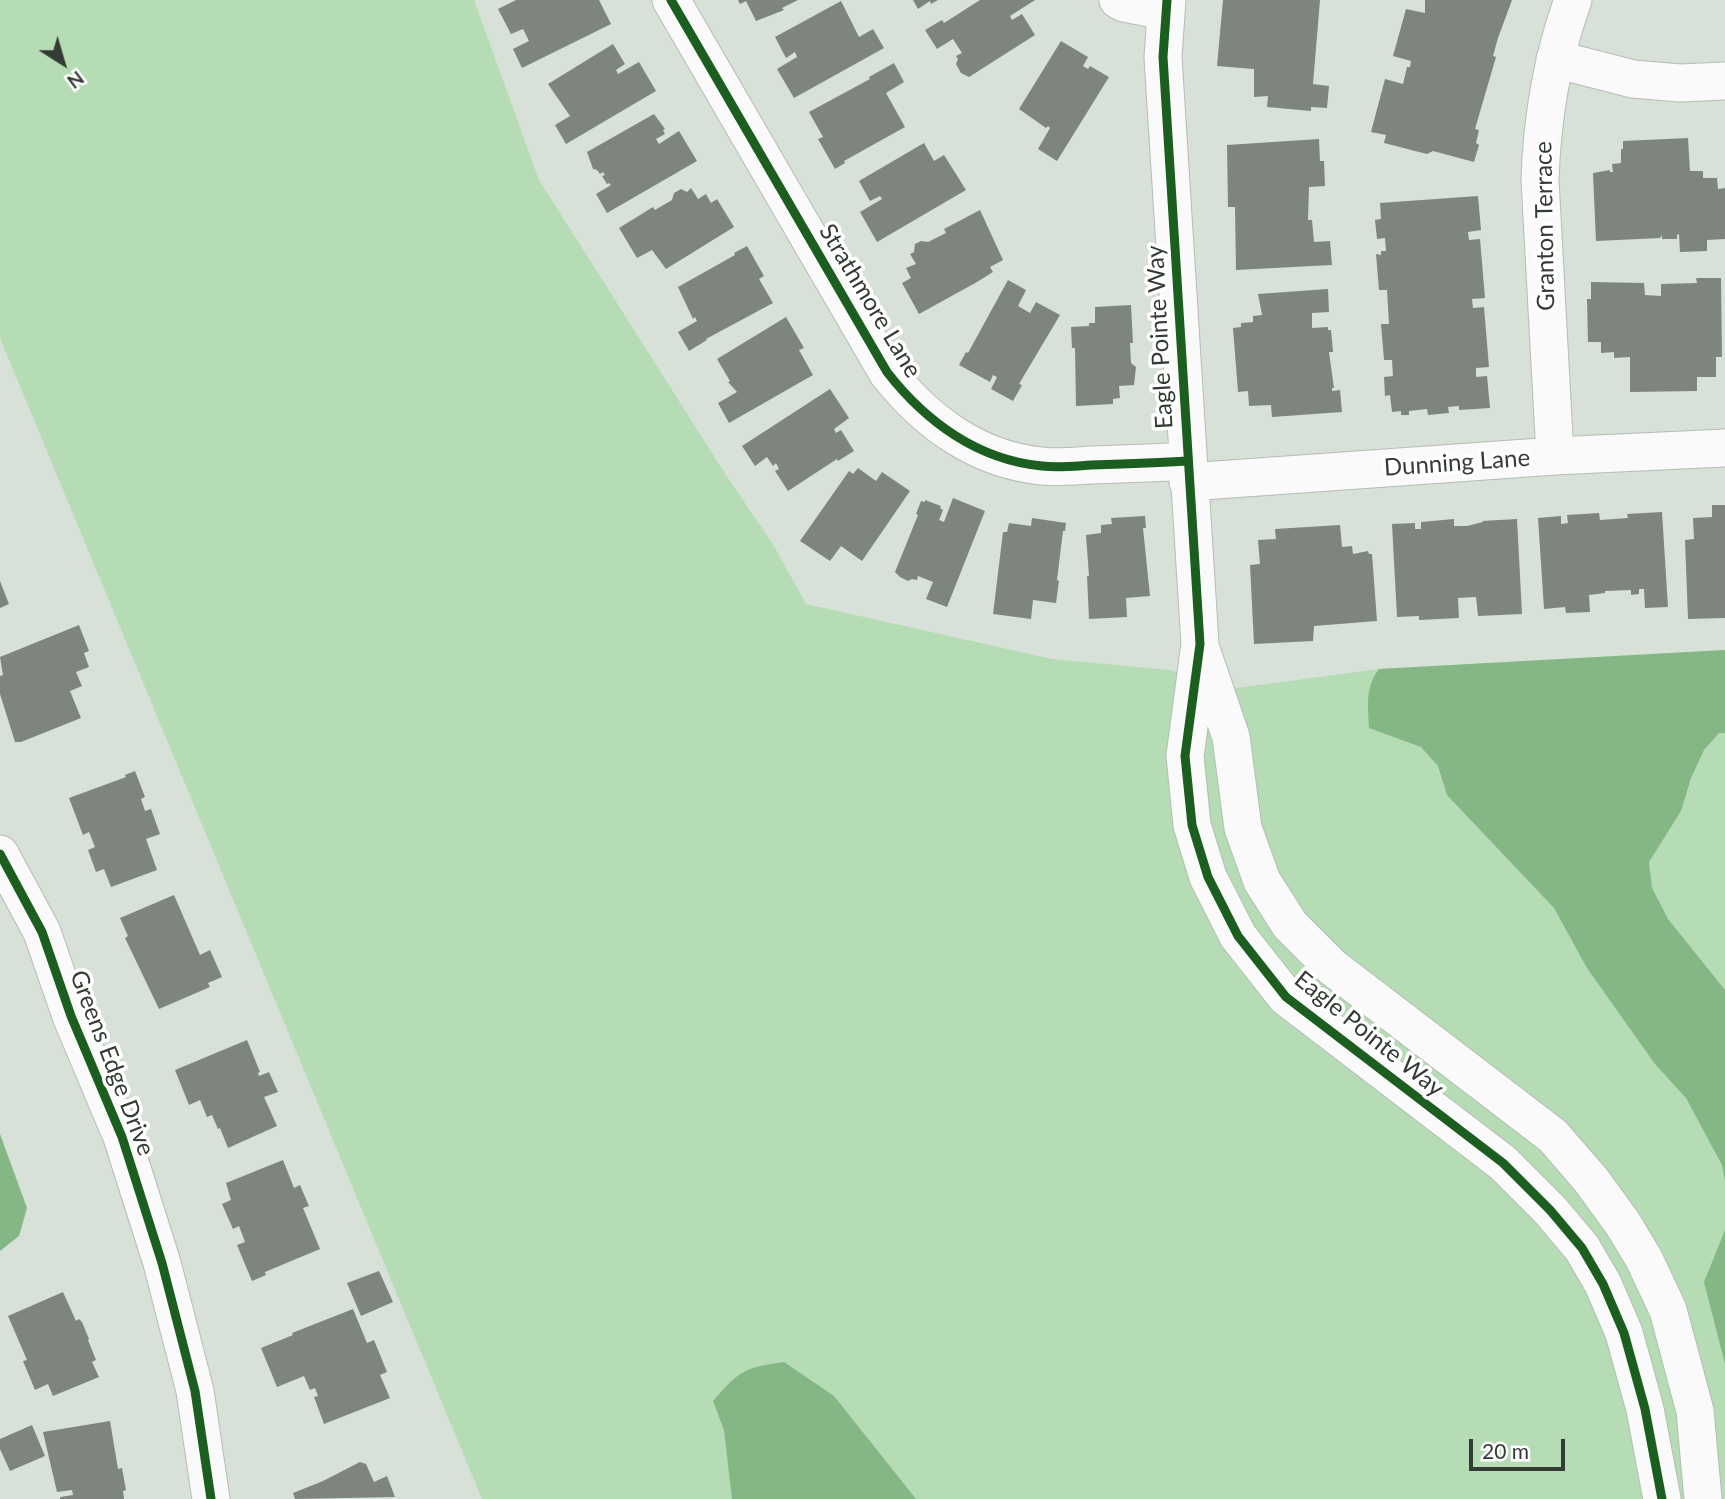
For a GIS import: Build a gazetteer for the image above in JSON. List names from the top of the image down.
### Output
{
  "streets": {
    "street": [
      "Granton Terrace",
      "Strathmore Lane",
      "Eagle Pointe Way",
      "Dunning Lane",
      "Greens Edge Drive"
    ]
  },
  "crossings": [
    ["Granton Terrace", "Dunning Lane"],
    ["Strathmore Lane", "Eagle Pointe Way"],
    ["Strathmore Lane", "Dunning Lane"],
    ["Eagle Pointe Way", "Dunning Lane"]
  ],
  "scale_bar": "20 m",
  "north": "bottom right"
}
